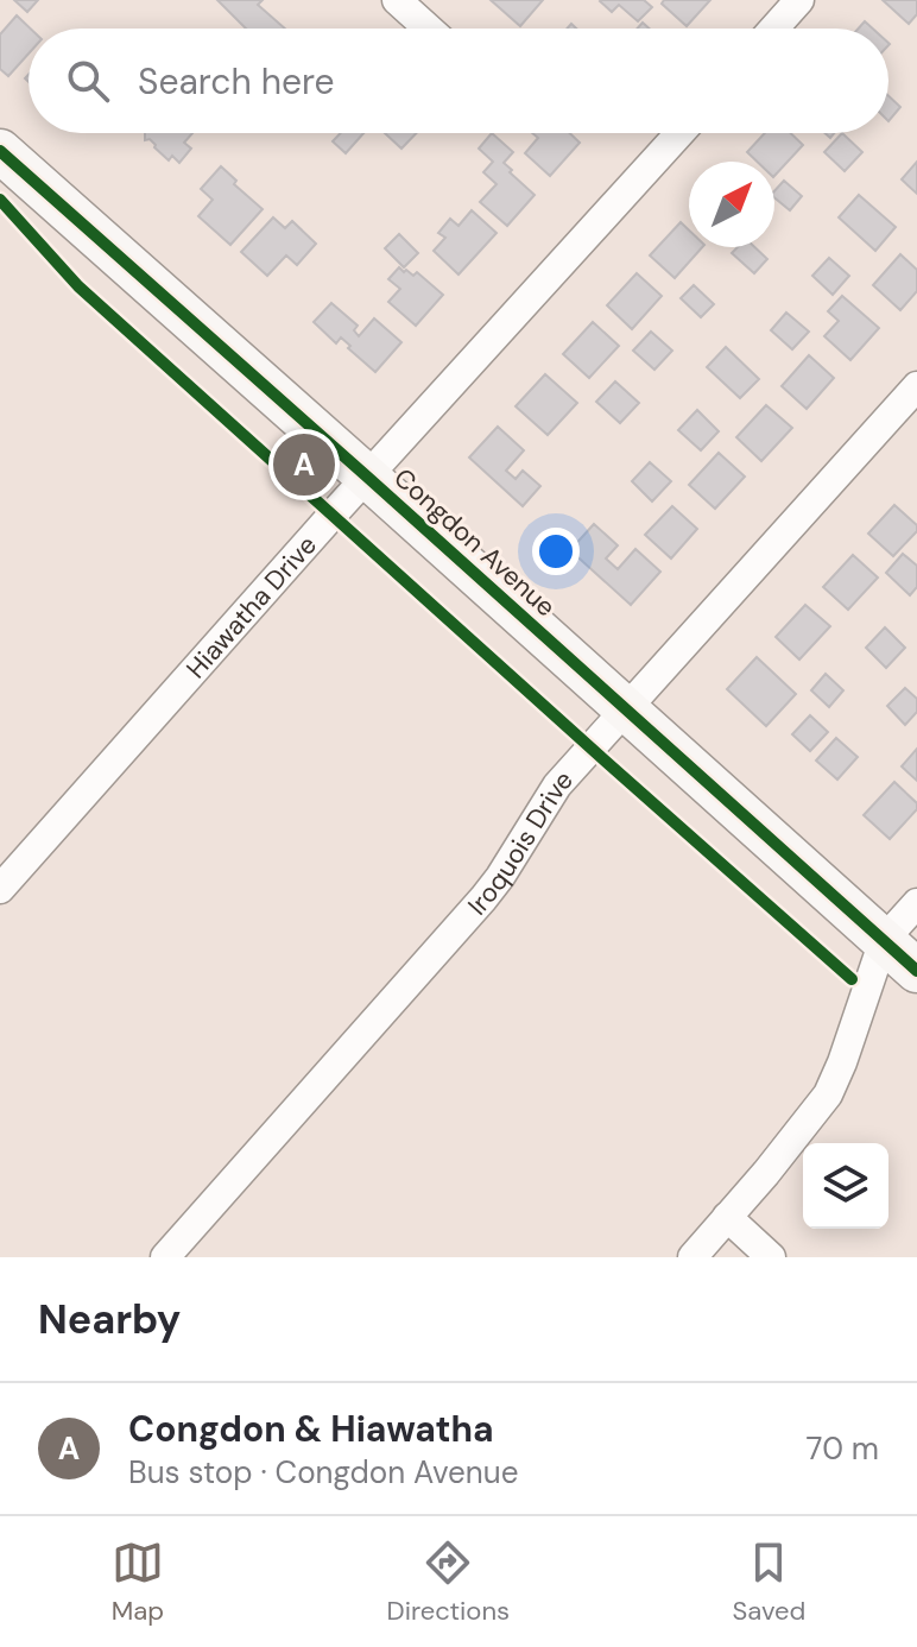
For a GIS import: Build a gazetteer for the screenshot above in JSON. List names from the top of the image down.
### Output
{
  "streets": {
    "street": ["Congdon Avenue", "Hiawatha Drive", "Iroquois Drive"]
  },
  "crossings": [
    ["Congdon Avenue", "Hiawatha Drive"],
    ["Congdon Avenue", "Iroquois Drive"]
  ],
  "north": "top right",
  "page": {
    "search": "Search here",
    "pins": "A",
    "heading": "Nearby",
    "list": [
      {
        "mark": "A",
        "name": "Congdon & Hiawatha",
        "note": "Bus stop · Congdon Avenue",
        "value": "70 m"
      }
    ],
    "nav": ["Map", "Directions", "Saved"]
  }
}
